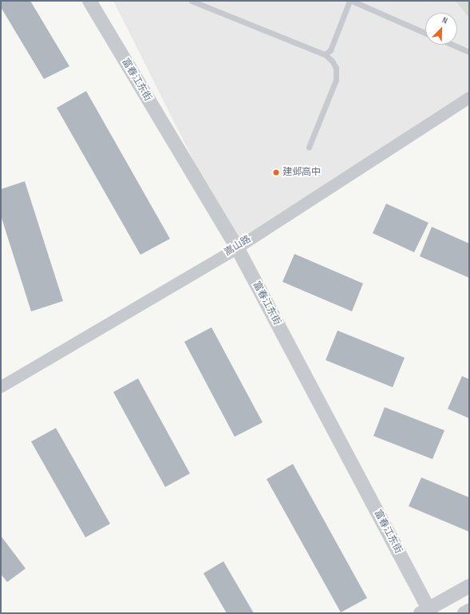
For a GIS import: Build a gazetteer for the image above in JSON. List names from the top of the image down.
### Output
{
  "streets": {
    "street": ["富春江东街", "嵩山路"]
  },
  "crossings": [
    ["富春江东街", "嵩山路"]
  ],
  "places": ["建邺高中"],
  "north": "top right"
}
